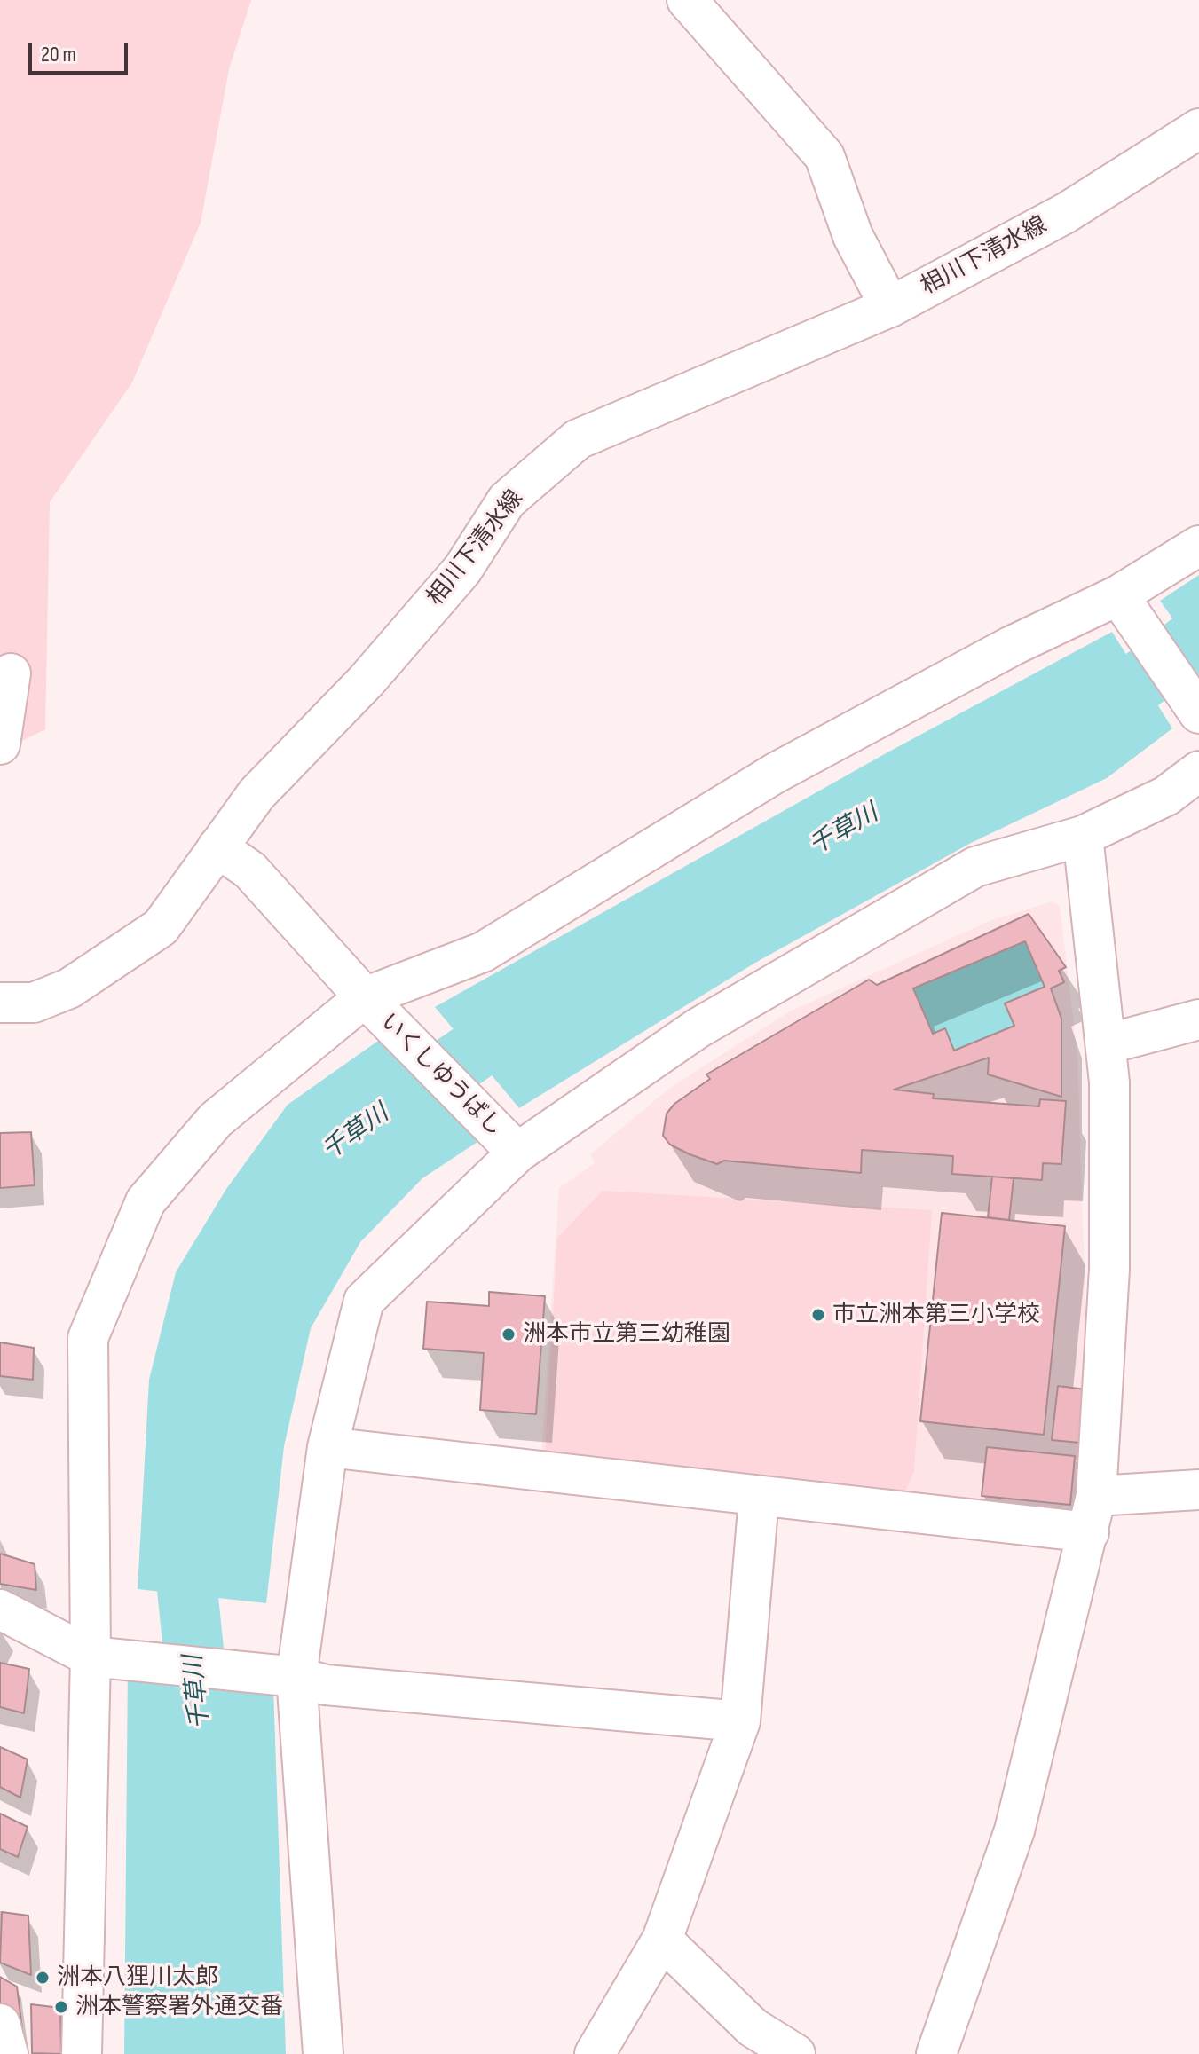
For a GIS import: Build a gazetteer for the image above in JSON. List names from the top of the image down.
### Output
{
  "streets": {
    "street": ["相川下清水線", "いくしゆうばし"]
  },
  "crossings": [
    ["相川下清水線", "いくしゆうばし"]
  ],
  "water": ["千草川"],
  "places": [
    "市立洲本第三小学校",
    "洲本市立第三幼稚園",
    "洲本八狸川太郎",
    "洲本警察署外通交番"
  ],
  "scale_bar": "20 m"
}
